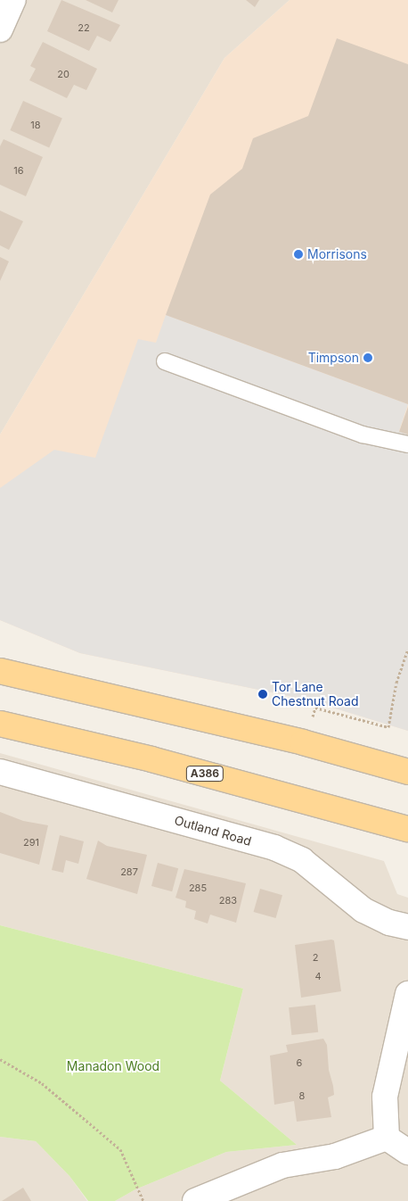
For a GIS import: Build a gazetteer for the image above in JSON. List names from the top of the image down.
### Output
{
  "streets": {
    "main road": ["A386"],
    "street": ["Outland Road"]
  },
  "parks": ["Manadon Wood"],
  "places": ["Morrisons", "Timpson", "Tor Lane Chestnut Road"],
  "house_numbers": [
    "22",
    "20",
    "18",
    "16",
    "291",
    "287",
    "285",
    "283",
    "2",
    "4",
    "6",
    "8"
  ]
}
